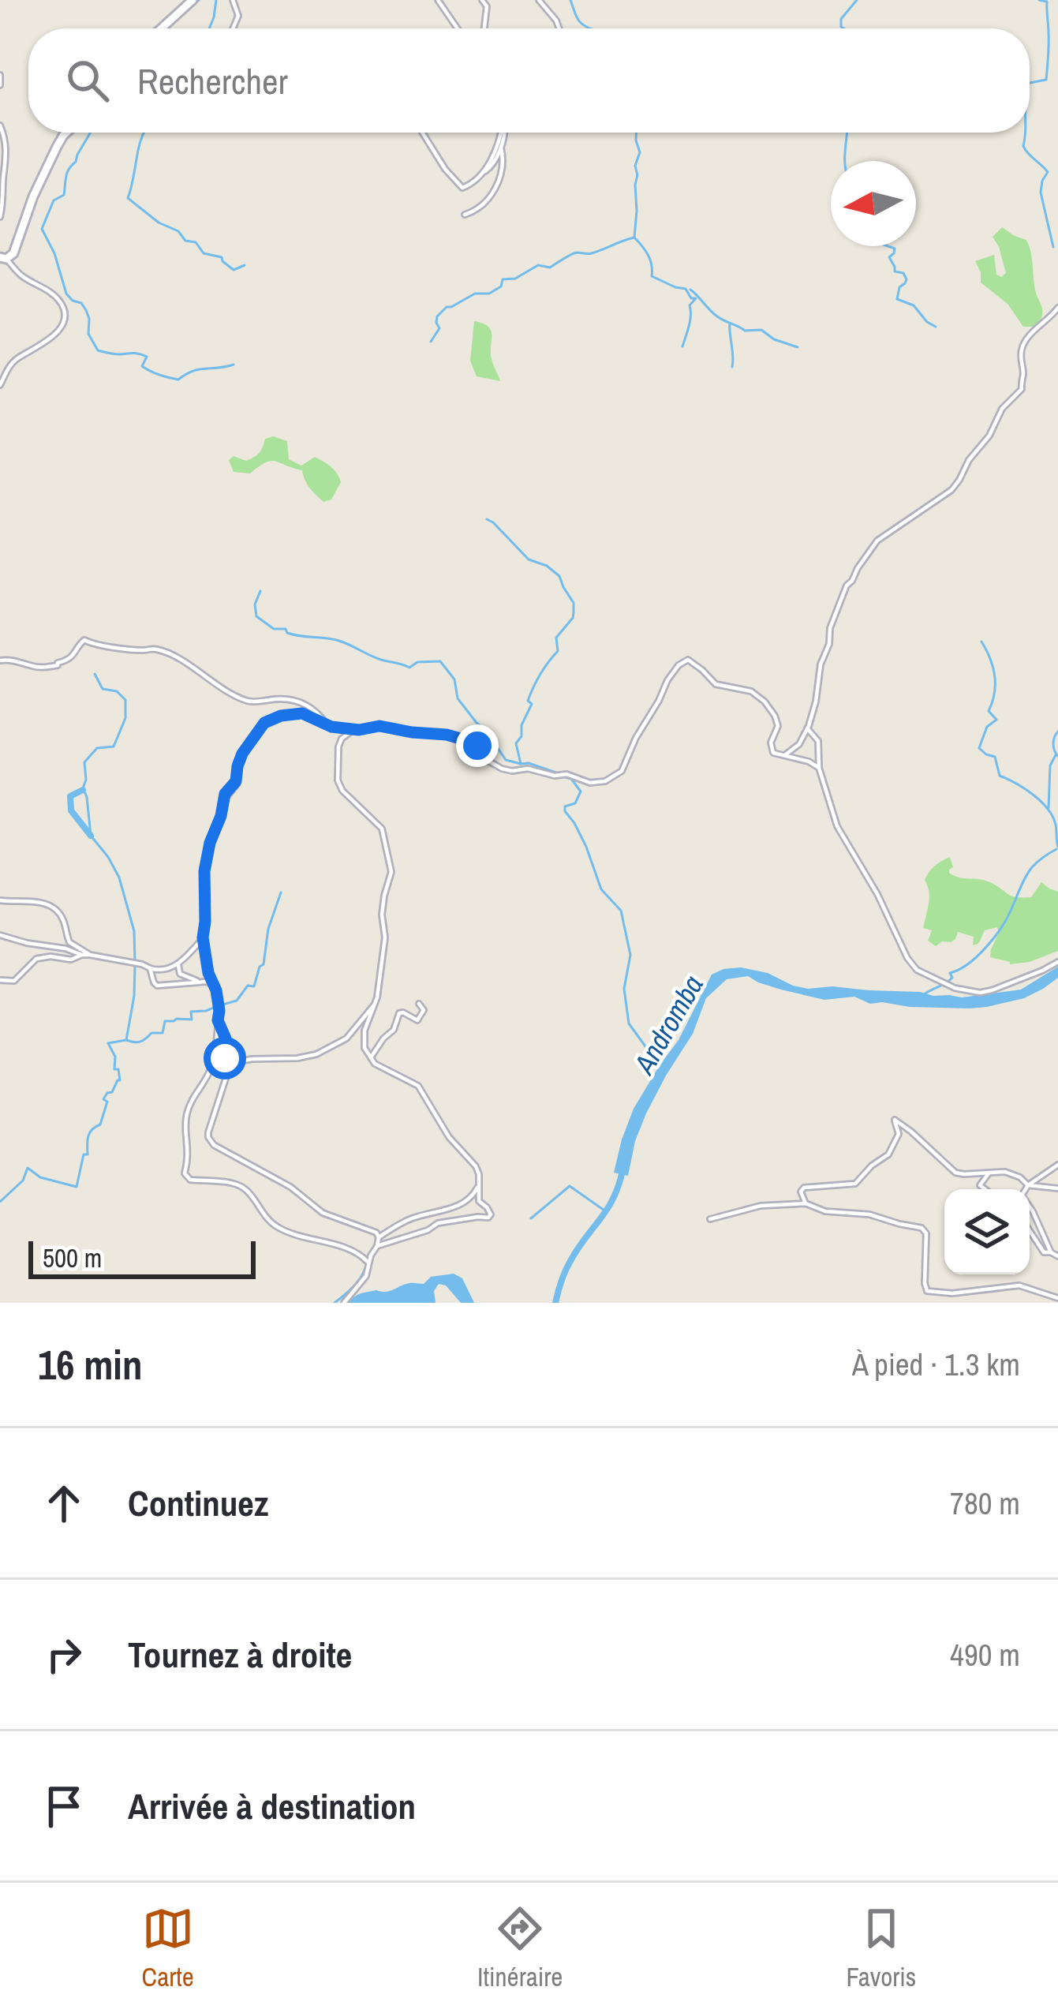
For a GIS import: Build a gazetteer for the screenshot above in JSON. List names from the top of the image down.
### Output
{
  "water": ["Andromba"],
  "scale_bar": "500 m",
  "north": "left",
  "page": {
    "search": "Rechercher",
    "scale": "500 m",
    "heading": ["16 min", "À pied · 1.3 km"],
    "list": [
      ["Continuez", "780 m"],
      ["Tournez à droite", "490 m"],
      "Arrivée à destination"
    ],
    "nav": ["Carte", "Itinéraire", "Favoris"]
  }
}
